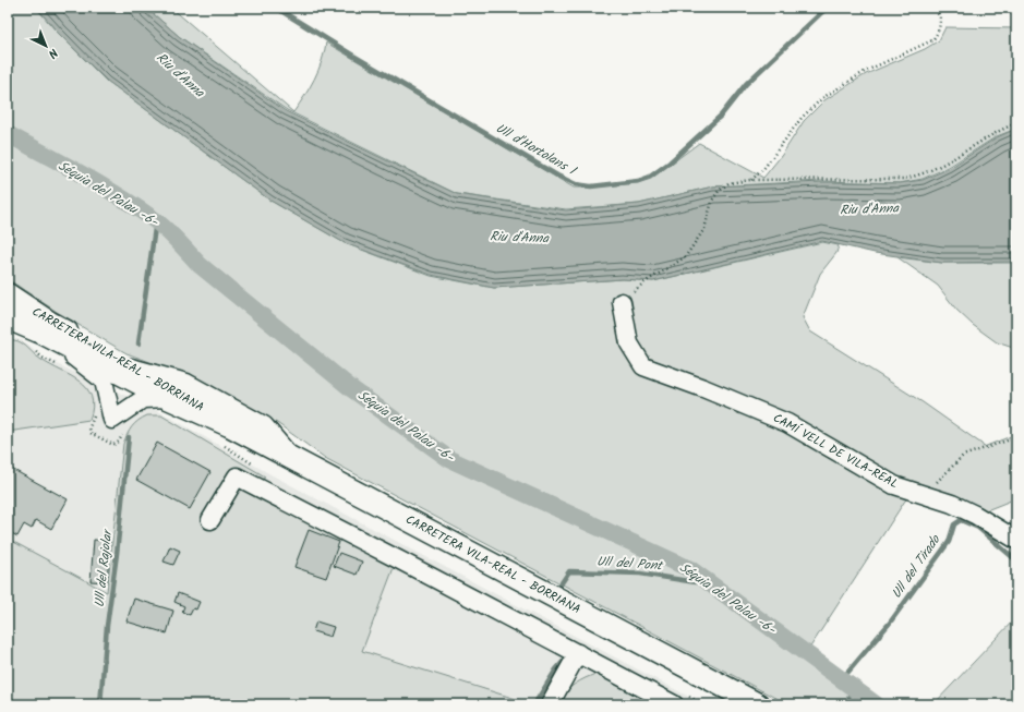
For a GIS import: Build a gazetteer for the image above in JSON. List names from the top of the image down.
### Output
{
  "streets": {
    "main road": ["CARRETERA VILA-REAL - BORRIANA"],
    "street": ["CAMÍ VELL DE VILA-REAL"]
  },
  "water": [
    "Riu d'Anna",
    "Ull d'Hortolans 1",
    "Séquia del Palau -6-",
    "Ull del Pont",
    "Ull del Tirado",
    "Ull del Rajolar"
  ],
  "north": "bottom right"
}
